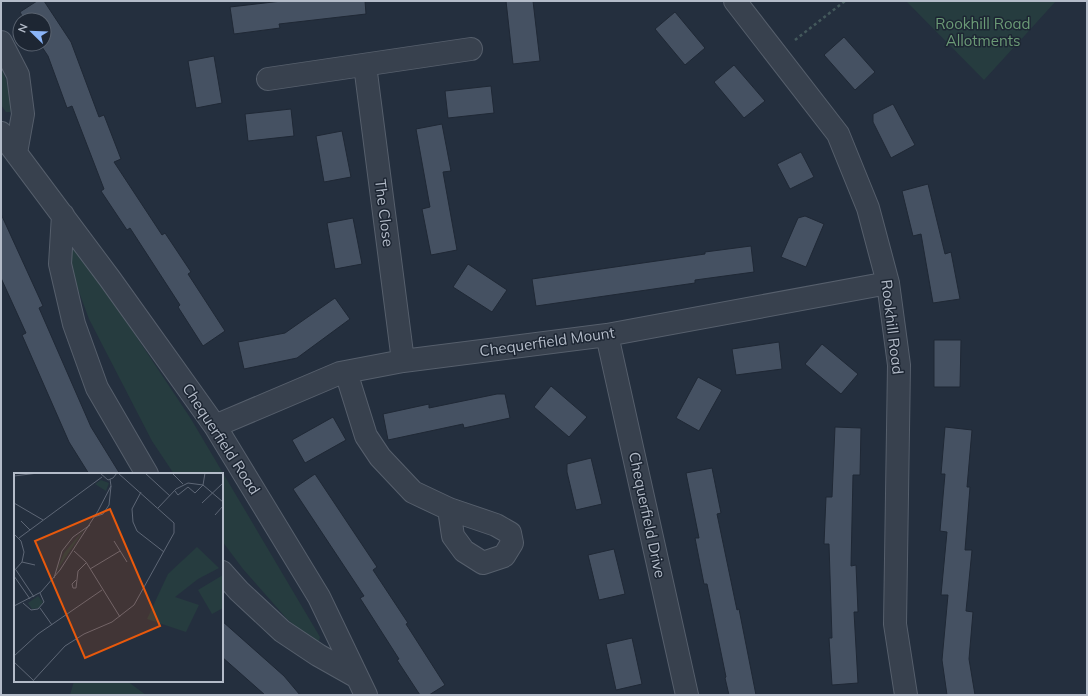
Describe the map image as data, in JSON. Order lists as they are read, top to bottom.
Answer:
{
  "streets": {
    "street": [
      "The Close",
      "Rookhill Road",
      "Chequerfield Mount",
      "Chequerfield Road",
      "Chequerfield Drive"
    ]
  },
  "crossings": [
    ["The Close", "Chequerfield Mount"],
    ["Rookhill Road", "Chequerfield Mount"],
    ["Chequerfield Mount", "Chequerfield Road"],
    ["Chequerfield Mount", "Chequerfield Drive"]
  ],
  "parks": ["Rookhill Road Allotments"],
  "north": "top left"
}
